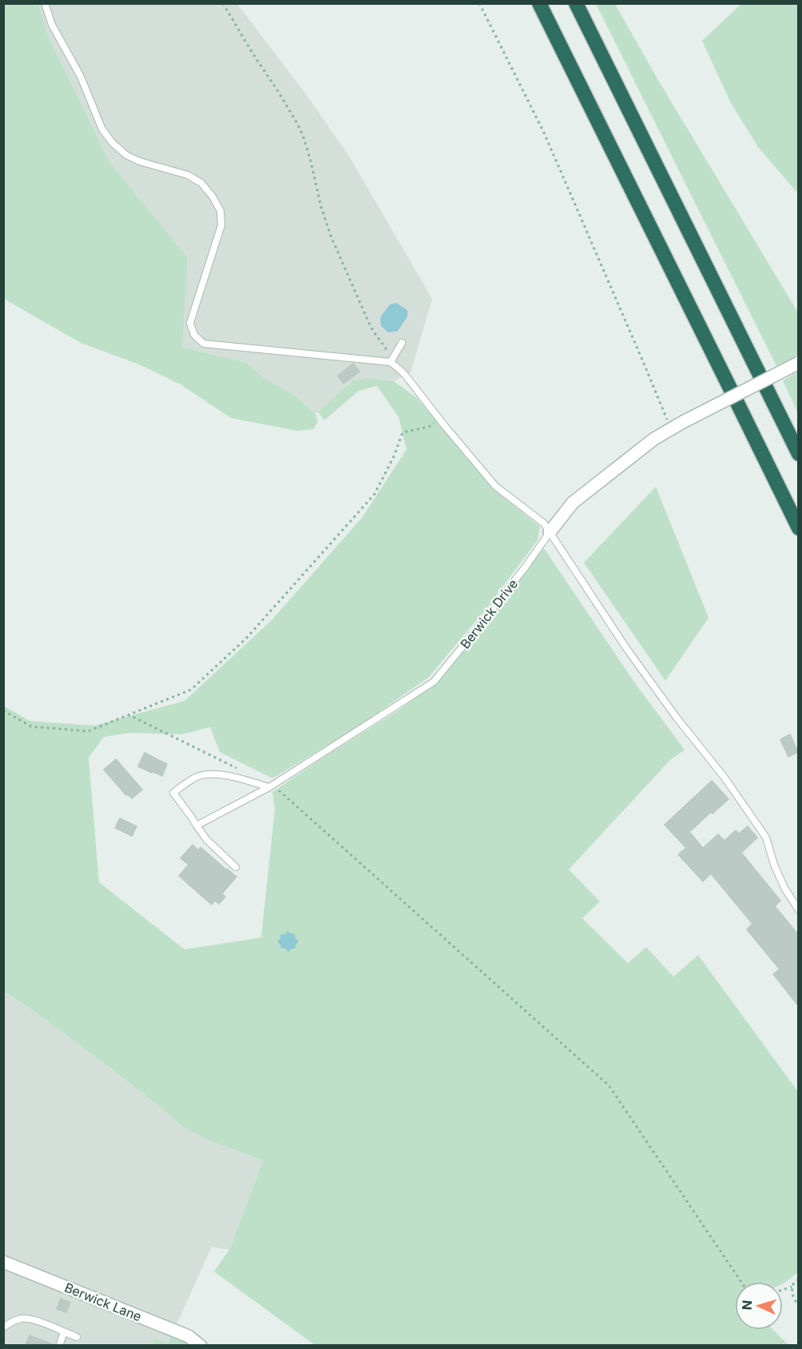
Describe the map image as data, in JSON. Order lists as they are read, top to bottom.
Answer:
{
  "streets": {
    "street": ["Berwick Drive", "Berwick Lane"]
  },
  "north": "left"
}
